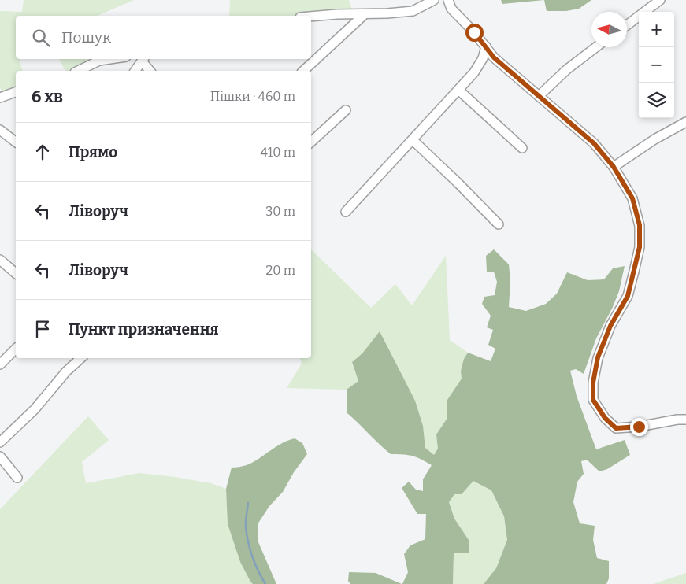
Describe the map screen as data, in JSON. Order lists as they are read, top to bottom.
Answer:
{
  "north": "left",
  "page": {
    "map_buttons": ["+", "−"],
    "search": "Пошук",
    "heading": ["6 хв", "Пішки · 460 m"],
    "list": [
      ["Прямо", "410 m"],
      ["Ліворуч", "30 m"],
      ["Ліворуч", "20 m"],
      "Пункт призначення"
    ]
  }
}
